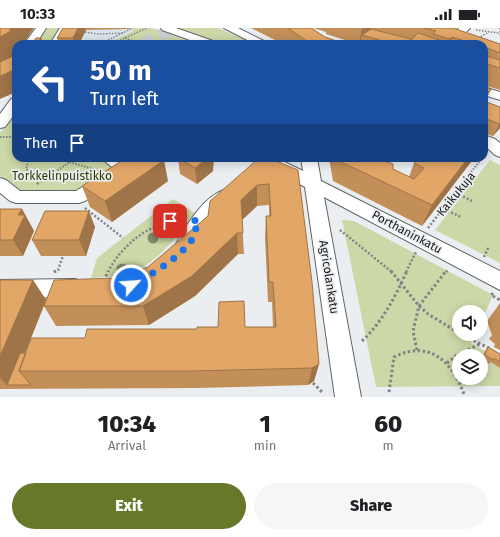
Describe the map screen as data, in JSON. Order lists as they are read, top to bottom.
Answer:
{
  "streets": {
    "street": ["Porthaninkatu", "Agricolankatu"],
    "path": ["Kaikukuja"]
  },
  "crossings": [
    ["Porthaninkatu", "Agricolankatu"]
  ],
  "parks": ["Torkkelinpuistikko"],
  "page": {
    "status": "10:33",
    "turn": ["50 m", "Turn left"],
    "then": "Then",
    "eta": [
      "10:34",
      "Arrival",
      "1",
      "min",
      "60",
      "m"
    ],
    "buttons": ["Exit", "Share"]
  }
}
